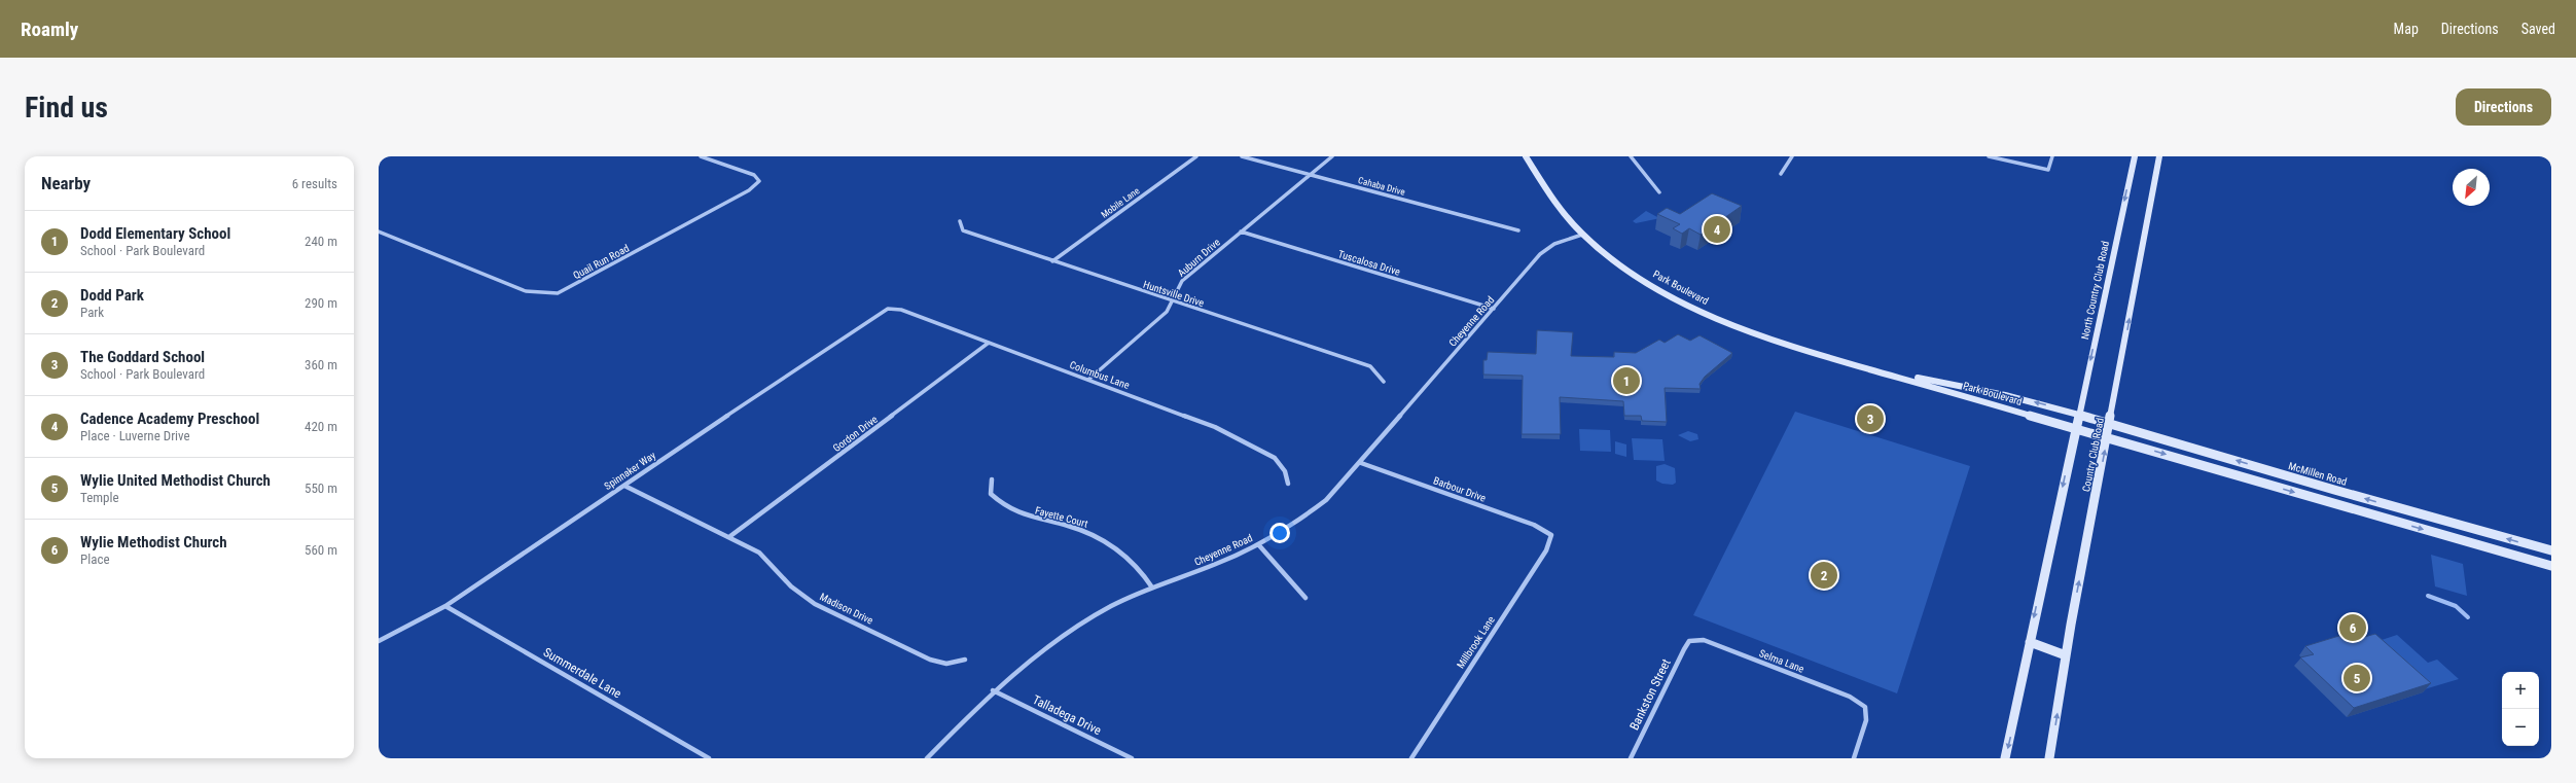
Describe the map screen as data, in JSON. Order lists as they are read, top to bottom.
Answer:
{
  "streets": {
    "main road": [
      "Park Boulevard",
      "North Country Club Road",
      "Country Club Road",
      "McMillen Road"
    ],
    "street": [
      "Cahaba Drive",
      "Mobile Lane",
      "Auburn Drive",
      "Quail Run Road",
      "Tuscalosa Drive",
      "Huntsville Drive",
      "Cheyenne Road",
      "Columbus Lane",
      "Gordon Drive",
      "Spinnaker Way",
      "Barbour Drive",
      "Fayette Court",
      "Madison Drive",
      "Millbrook Lane",
      "Selma Lane",
      "Summerdale Lane",
      "Bankston Street",
      "Talladega Drive"
    ]
  },
  "crossings": [
    ["Cahaba Drive", "Auburn Drive"],
    ["Mobile Lane", "Huntsville Drive"],
    ["Auburn Drive", "Tuscalosa Drive"],
    ["Auburn Drive", "Huntsville Drive"],
    ["Auburn Drive", "Columbus Lane"],
    ["Tuscalosa Drive", "Cheyenne Road"],
    ["Park Boulevard", "North Country Club Road"],
    ["Park Boulevard", "Cheyenne Road"],
    ["Park Boulevard", "Country Club Road"],
    ["Park Boulevard", "McMillen Road"],
    ["North Country Club Road", "Country Club Road"],
    ["North Country Club Road", "McMillen Road"],
    ["Cheyenne Road", "Barbour Drive"],
    ["Cheyenne Road", "Fayette Court"],
    ["Cheyenne Road", "Talladega Drive"],
    ["Columbus Lane", "Gordon Drive"],
    ["Columbus Lane", "Spinnaker Way"],
    ["Gordon Drive", "Madison Drive"],
    ["Country Club Road", "McMillen Road"],
    ["Spinnaker Way", "Madison Drive"],
    ["Spinnaker Way", "Summerdale Lane"],
    ["Barbour Drive", "Millbrook Lane"],
    ["Selma Lane", "Bankston Street"]
  ],
  "one_way": ["North Country Club Road"],
  "north": "bottom left",
  "page": {
    "header": "Roamly",
    "nav": ["Map", "Directions", "Saved"],
    "buttons": "Directions",
    "title": "Find us",
    "heading": ["Nearby", "6 results"],
    "list": [
      {
        "mark": "1",
        "name": "Dodd Elementary School",
        "note": "School · Park Boulevard",
        "value": "240 m"
      },
      {
        "mark": "2",
        "name": "Dodd Park",
        "note": "Park",
        "value": "290 m"
      },
      {
        "mark": "3",
        "name": "The Goddard School",
        "note": "School · Park Boulevard",
        "value": "360 m"
      },
      {
        "mark": "4",
        "name": "Cadence Academy Preschool",
        "note": "Place · Luverne Drive",
        "value": "420 m"
      },
      {
        "mark": "5",
        "name": "Wylie United Methodist Church",
        "note": "Temple",
        "value": "550 m"
      },
      {
        "mark": "6",
        "name": "Wylie Methodist Church",
        "note": "Place",
        "value": "560 m"
      }
    ],
    "pins": [
      "4",
      "1",
      "3",
      "2",
      "6",
      "5"
    ],
    "map_buttons": ["+", "−"]
  }
}
